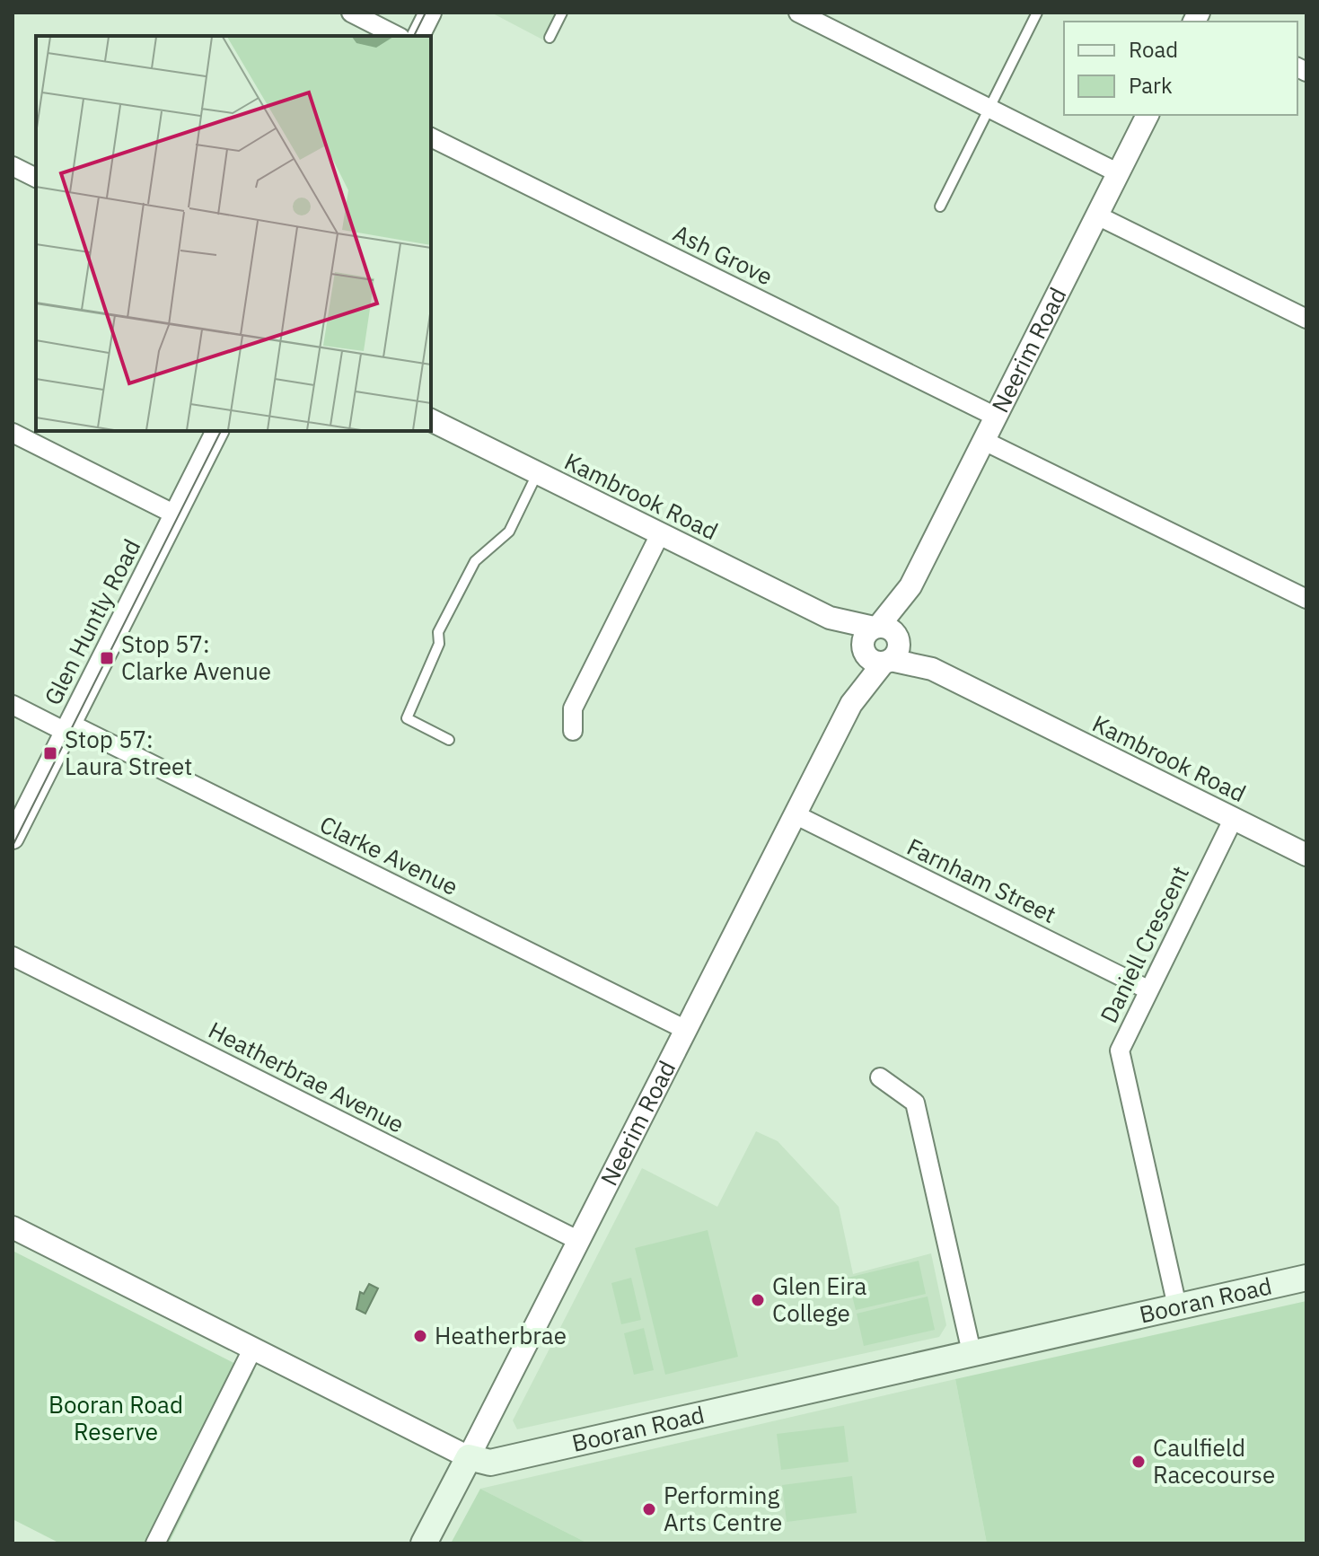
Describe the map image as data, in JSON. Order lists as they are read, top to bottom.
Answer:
{
  "streets": {
    "main road": ["Neerim Road", "Booran Road"],
    "street": [
      "Ash Grove",
      "Kambrook Road",
      "Glen Huntly Road",
      "Clarke Avenue",
      "Farnham Street",
      "Daniell Crescent",
      "Heatherbrae Avenue"
    ]
  },
  "crossings": [
    ["Ash Grove", "Neerim Road"],
    ["Neerim Road", "Kambrook Road"],
    ["Neerim Road", "Clarke Avenue"],
    ["Neerim Road", "Farnham Street"],
    ["Neerim Road", "Heatherbrae Avenue"],
    ["Neerim Road", "Booran Road"],
    ["Kambrook Road", "Daniell Crescent"],
    ["Glen Huntly Road", "Clarke Avenue"],
    ["Farnham Street", "Daniell Crescent"],
    ["Daniell Crescent", "Booran Road"]
  ],
  "parks": ["Booran Road Reserve"],
  "places": {
    "transit": ["Stop 57: Clarke Avenue", "Stop 57: Laura Street"],
    "other": [
      "Glen Eira College",
      "Heatherbrae",
      "Caulfield Racecourse",
      "Performing Arts Centre"
    ]
  },
  "legend": ["Road", "Park"]
}
